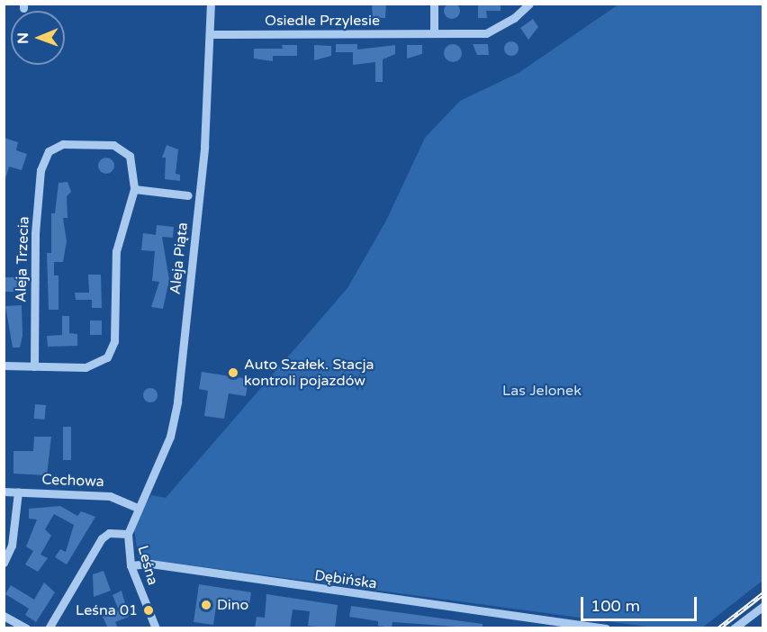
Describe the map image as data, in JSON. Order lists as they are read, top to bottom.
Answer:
{
  "streets": {
    "street": [
      "Osiedle Przylesie",
      "Aleja Piąta",
      "Aleja Trzecia",
      "Cechowa",
      "Leśna",
      "Dębińska"
    ]
  },
  "crossings": [
    ["Osiedle Przylesie", "Aleja Piąta"],
    ["Aleja Piąta", "Cechowa"],
    ["Aleja Piąta", "Leśna"],
    ["Cechowa", "Leśna"],
    ["Leśna", "Dębińska"]
  ],
  "parks": ["Las Jelonek"],
  "places": ["Auto Szałek. Stacja kontroli pojazdów", "Dino", "Leśna 01"],
  "scale_bar": "100 m",
  "north": "left"
}
